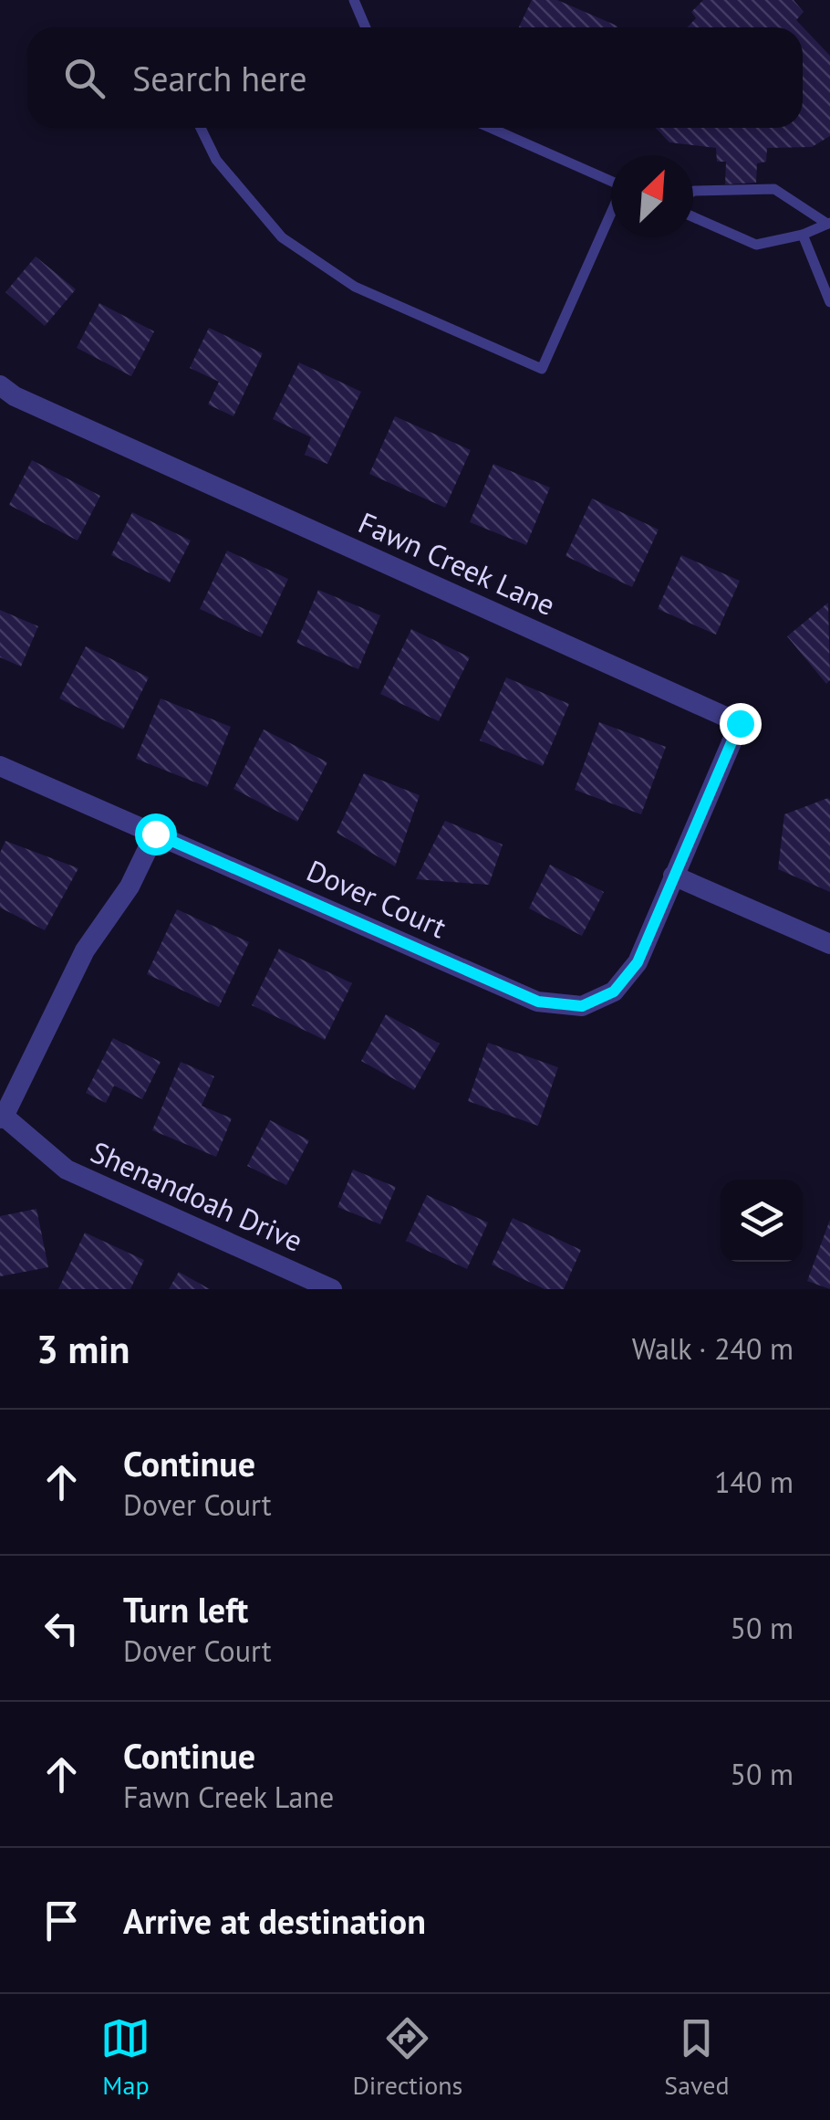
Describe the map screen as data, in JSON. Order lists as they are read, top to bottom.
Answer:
{
  "streets": {
    "street": ["Fawn Creek Lane", "Dover Court", "Shenandoah Drive"]
  },
  "crossings": [
    ["Fawn Creek Lane", "Dover Court"]
  ],
  "north": "top right",
  "page": {
    "search": "Search here",
    "heading": ["3 min", "Walk · 240 m"],
    "list": [
      ["Continue", "Dover Court", "140 m"],
      ["Turn left", "Dover Court", "50 m"],
      ["Continue", "Fawn Creek Lane", "50 m"],
      "Arrive at destination"
    ],
    "nav": ["Map", "Directions", "Saved"]
  }
}
